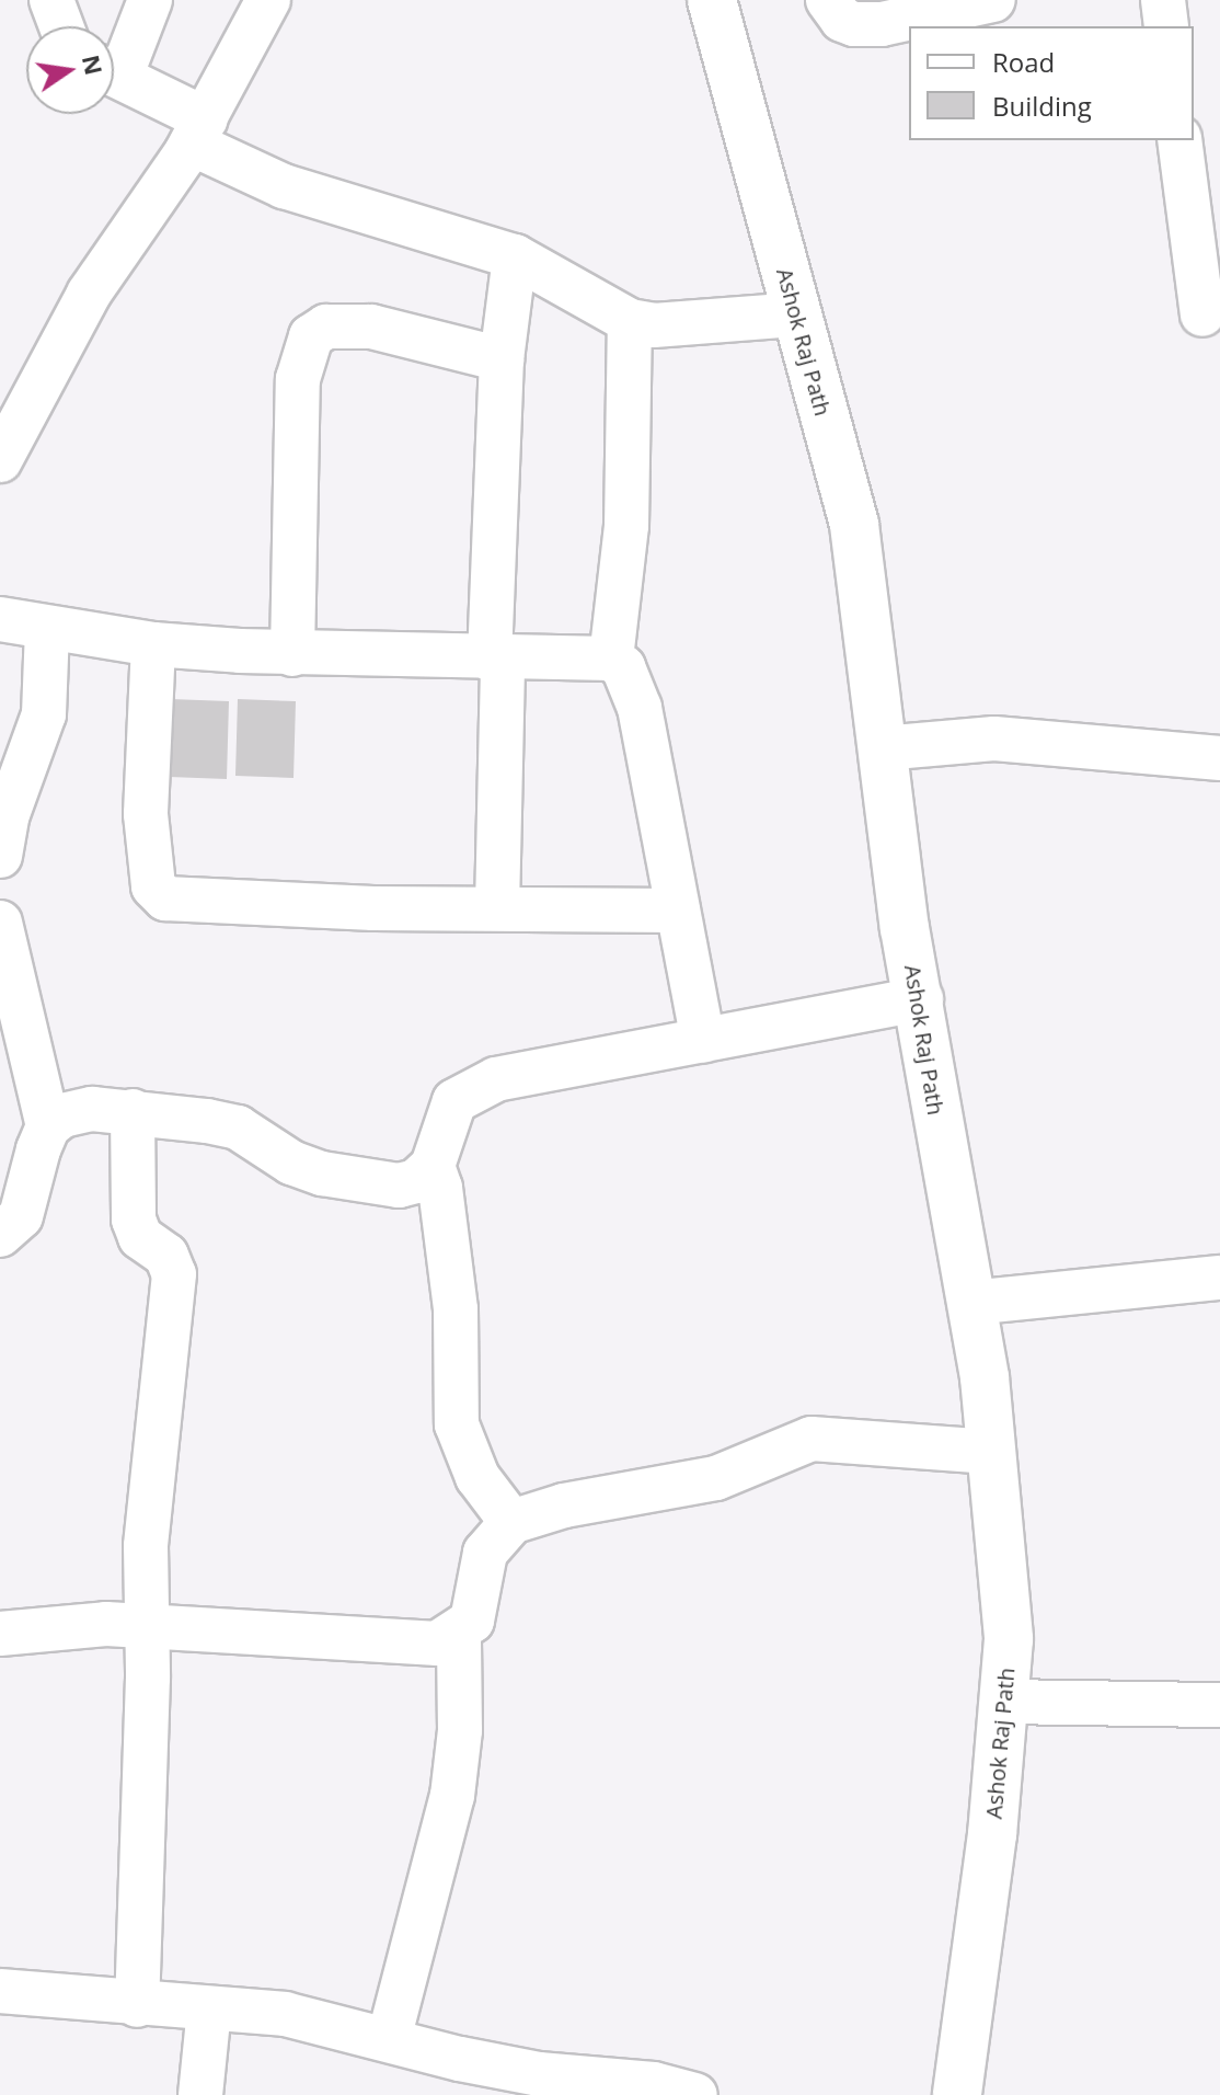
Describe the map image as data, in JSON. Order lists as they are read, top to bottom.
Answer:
{
  "streets": {
    "main road": ["Ashok Raj Path"]
  },
  "legend": ["Road", "Building"],
  "north": "right"
}
